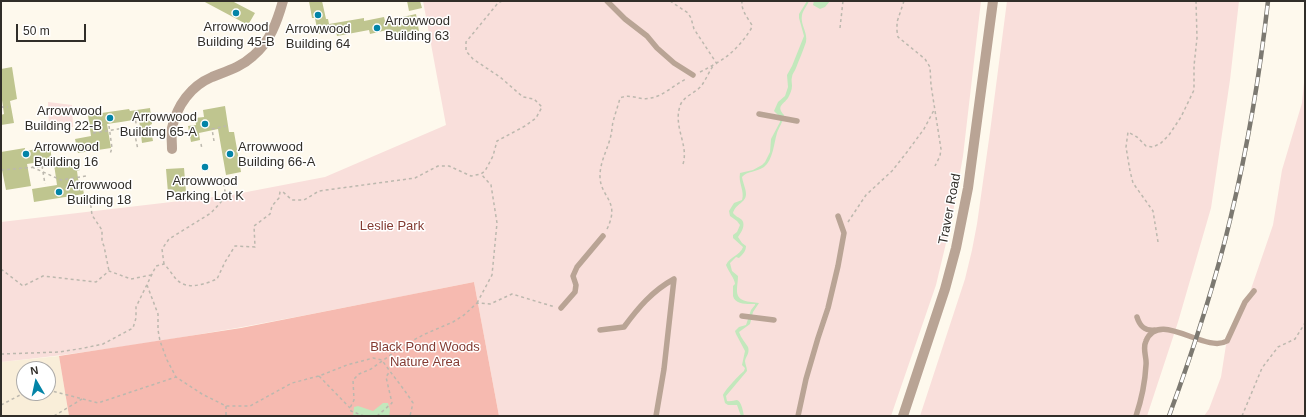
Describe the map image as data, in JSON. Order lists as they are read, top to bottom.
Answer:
{
  "streets": {
    "street": ["Traver Road"]
  },
  "parks": ["Leslie Park", "Black Pond Woods Nature Area"],
  "places": [
    "Arrowwood Building 45-B",
    "Arrowwood Building 64",
    "Arrowwood Building 63",
    "Arrowwood Building 22-B",
    "Arrowwood Building 65-A",
    "Arrowwood Building 16",
    "Arrowwood Building 66-A",
    "Arrowwood Parking Lot K",
    "Arrowwood Building 18"
  ],
  "scale_bar": "50 m",
  "north": "top"
}
